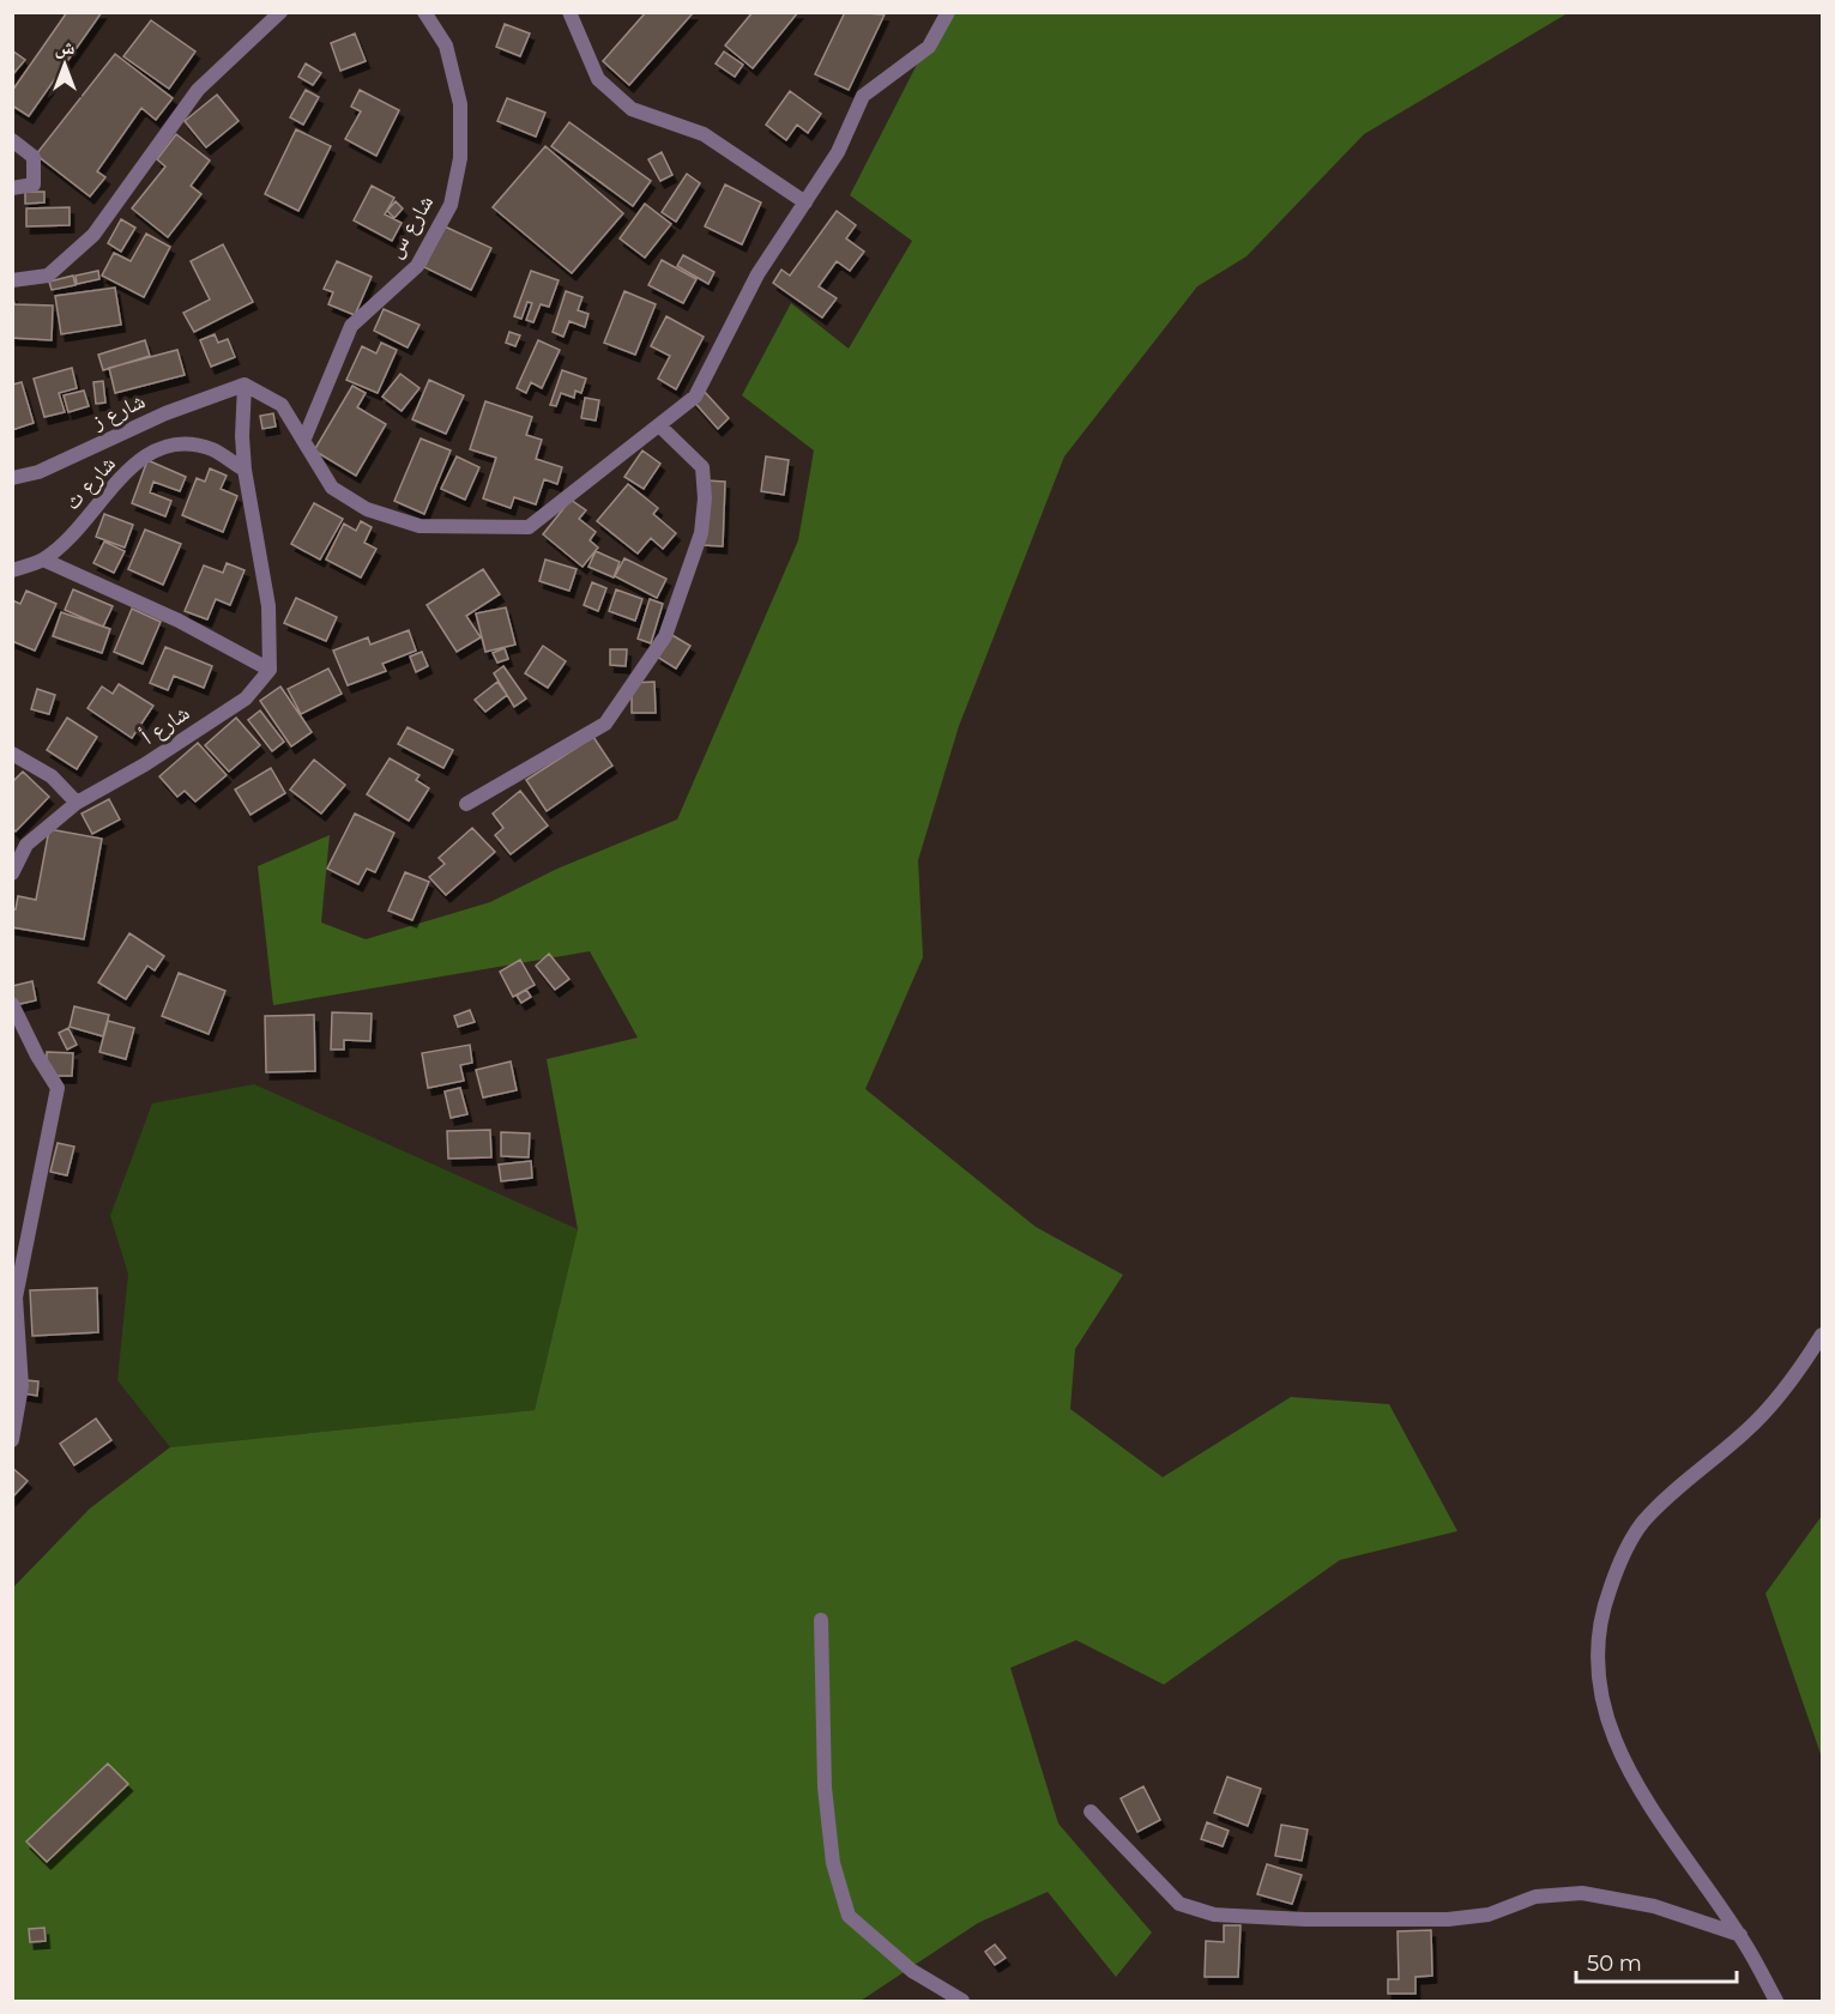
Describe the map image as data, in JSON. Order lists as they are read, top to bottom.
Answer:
{
  "streets": {
    "street": [
      "شارع ﺱ",
      "شارع ﺯ",
      "شارع ث",
      "شارع أ"
    ]
  },
  "scale_bar": "50 m",
  "north": "top"
}
